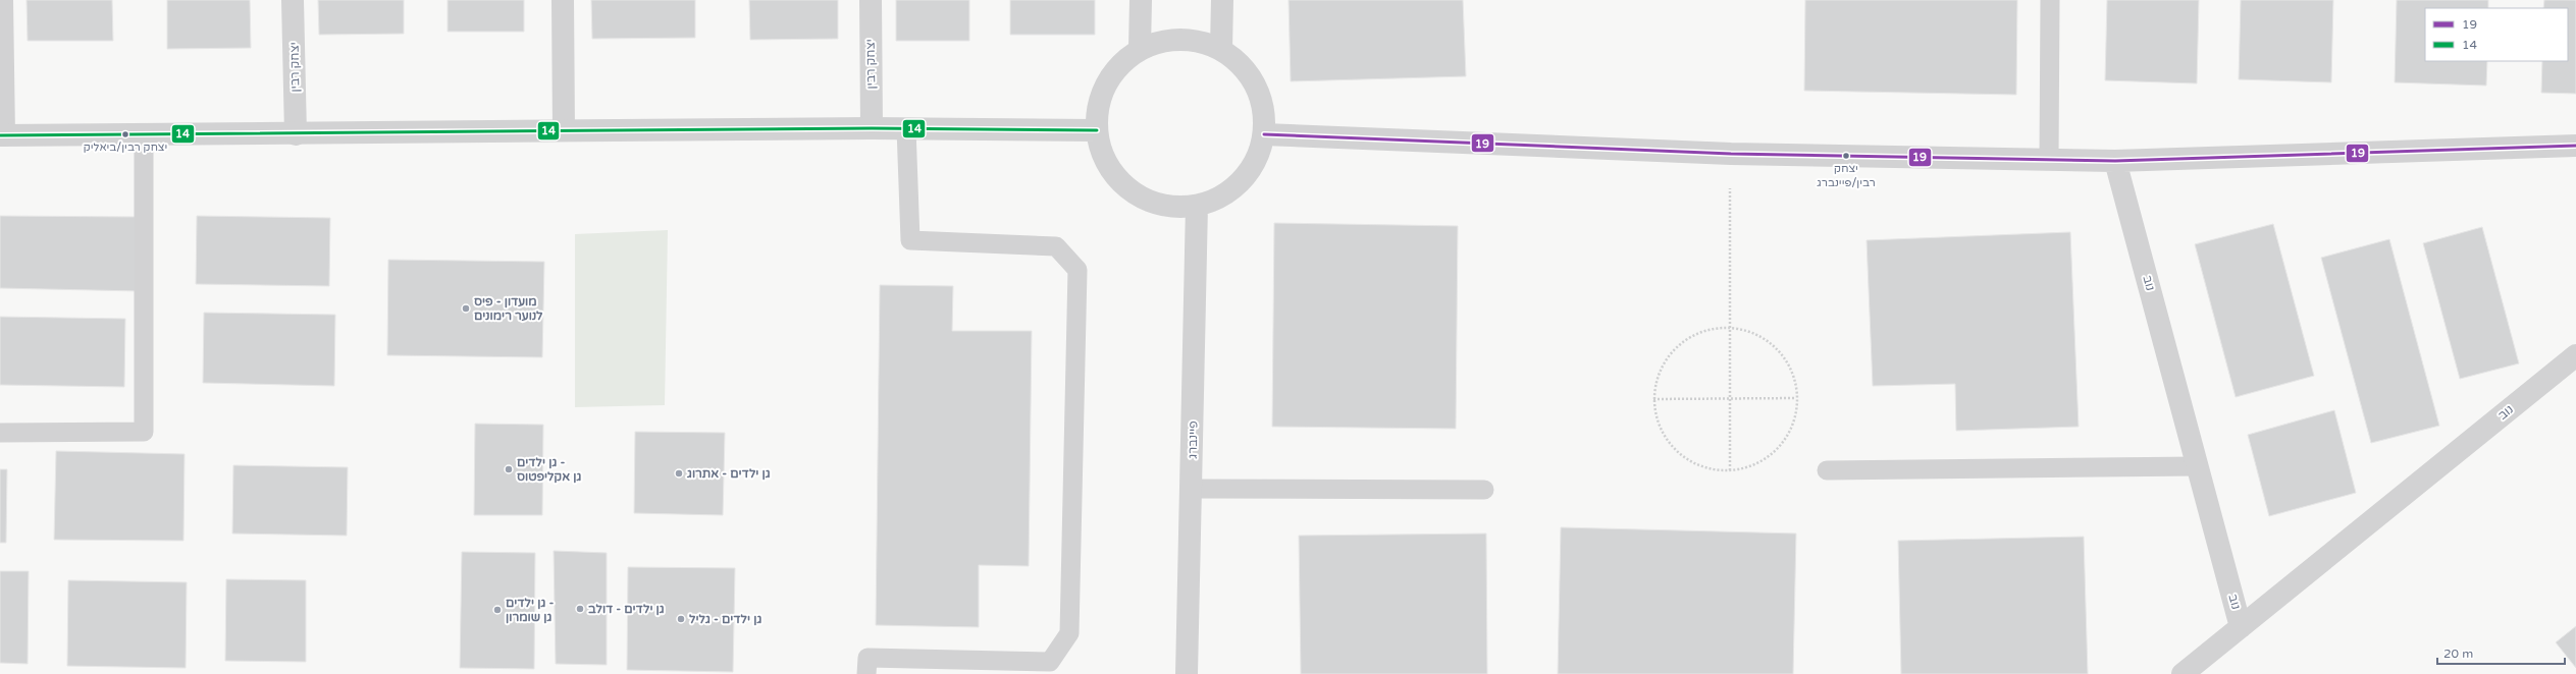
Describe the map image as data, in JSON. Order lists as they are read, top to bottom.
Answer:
{
  "streets": {
    "street": ["יצחק רבין", "נוב", "פיינברג"]
  },
  "places": [
    "יצחק רבין/ביאליק",
    "יצחק רבין/פיינברג",
    "מועדון - פיס לנוער רימונים",
    "גן ילדים - גן אקליפטוס",
    "גן ילדים - אתרוג",
    "גן ילדים - דולב",
    "גן ילדים - גן שומרון",
    "גן ילדים - גליל"
  ],
  "lines": ["transit line 14", "transit line 19"],
  "legend": ["19", "14"],
  "scale_bar": "20 m"
}
